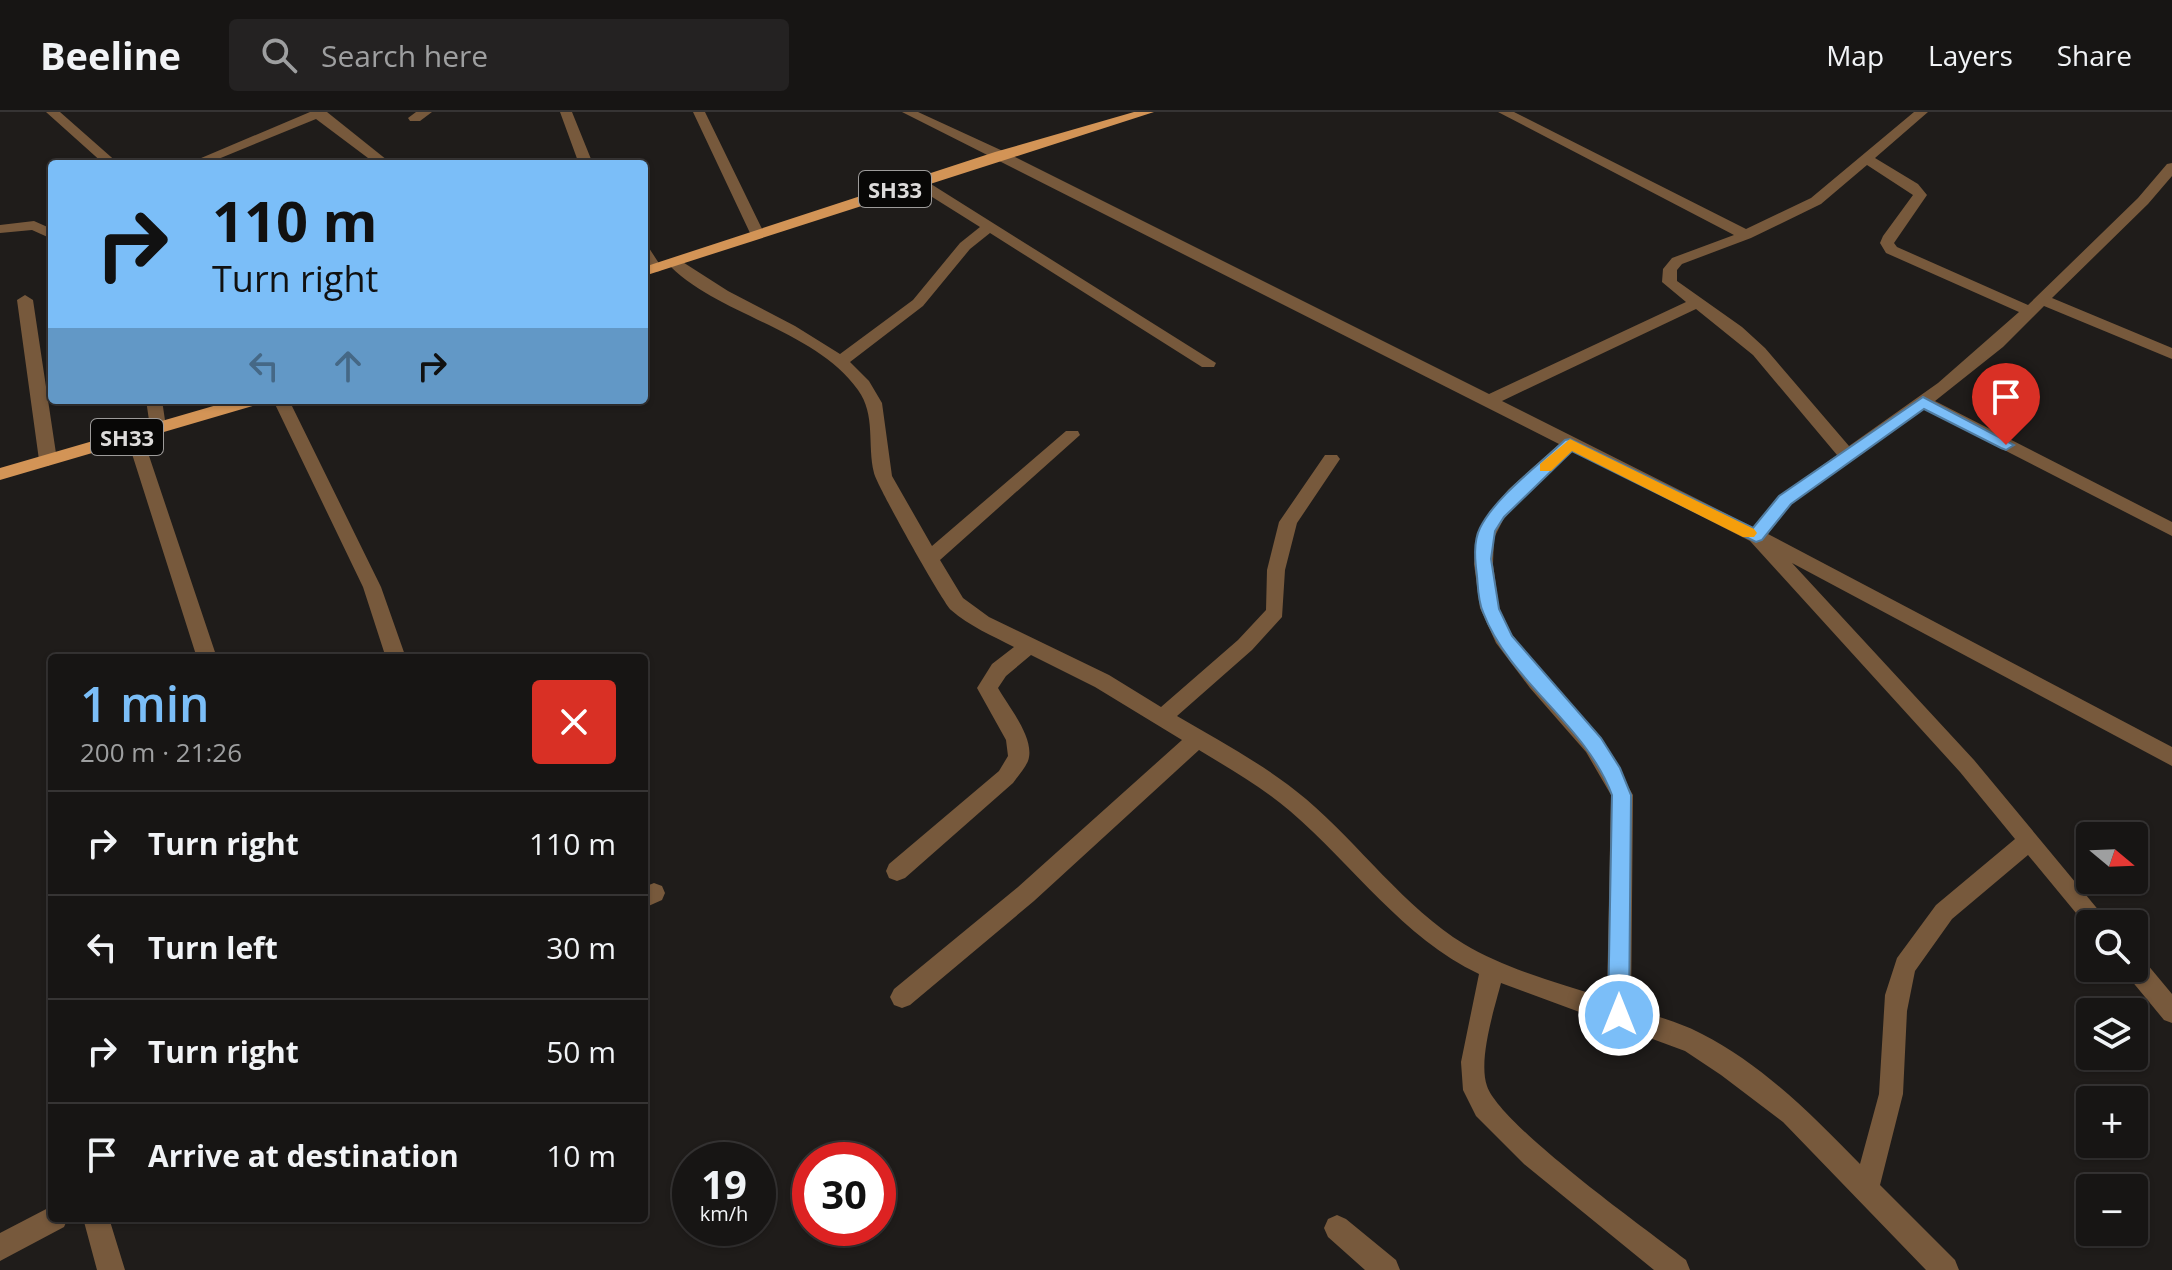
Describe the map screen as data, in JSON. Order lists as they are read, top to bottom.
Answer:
{
  "streets": {
    "main road": ["SH33"]
  },
  "north": "right",
  "page": {
    "header": "Beeline",
    "search": "Search here",
    "nav": ["Map", "Layers", "Share"],
    "turn": ["110 m", "Turn right"],
    "heading": ["1 min", "200 m · 21:26"],
    "list": [
      {
        "name": "Turn right",
        "value": "110 m"
      },
      {
        "name": "Turn left",
        "value": "30 m"
      },
      {
        "name": "Turn right",
        "value": "50 m"
      },
      {
        "name": "Arrive at destination",
        "value": "10 m"
      }
    ],
    "map_buttons": ["+", "−"],
    "speed": "19 km/h",
    "limit": "30"
  }
}
